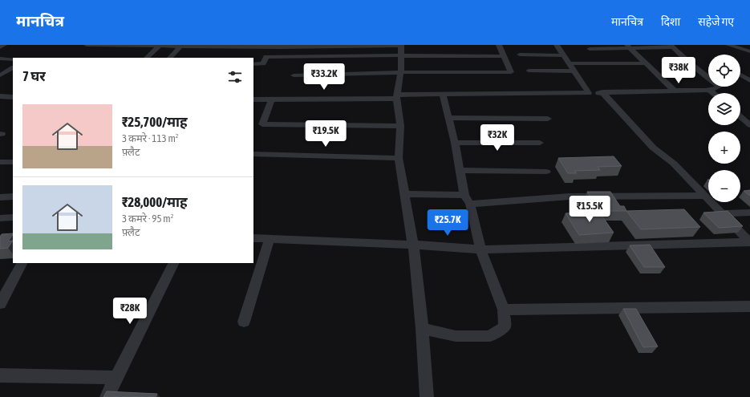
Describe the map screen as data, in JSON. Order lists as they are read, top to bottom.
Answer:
{
  "page": {
    "header": "मानचित्र",
    "nav": ["मानचित्र", "दिशा", "सहेजे गए"],
    "map_buttons": ["+", "−"],
    "price": [
      "₹38K",
      "₹33.2K",
      "₹19.5K",
      "₹32K",
      "₹15.5K",
      "₹25.7K",
      "₹28K"
    ],
    "heading": "7 घर",
    "list": [
      {
        "name": "₹25,700/माह",
        "note": "3 कमरे · 113 m² · फ़्लैट"
      },
      {
        "name": "₹28,000/माह",
        "note": "3 कमरे · 95 m² · फ़्लैट"
      }
    ]
  }
}
